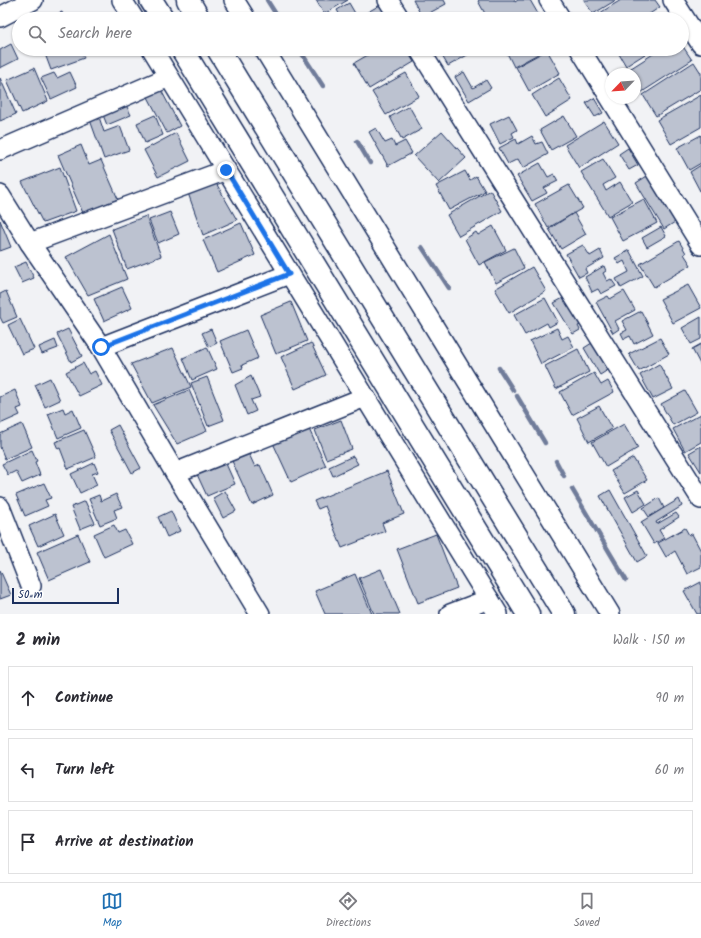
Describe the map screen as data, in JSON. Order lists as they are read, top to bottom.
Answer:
{
  "scale_bar": "50 m",
  "north": "bottom left",
  "page": {
    "search": "Search here",
    "scale": "50 m",
    "heading": ["2 min", "Walk · 150 m"],
    "list": [
      ["Continue", "90 m"],
      ["Turn left", "60 m"],
      "Arrive at destination"
    ],
    "nav": ["Map", "Directions", "Saved"]
  }
}
